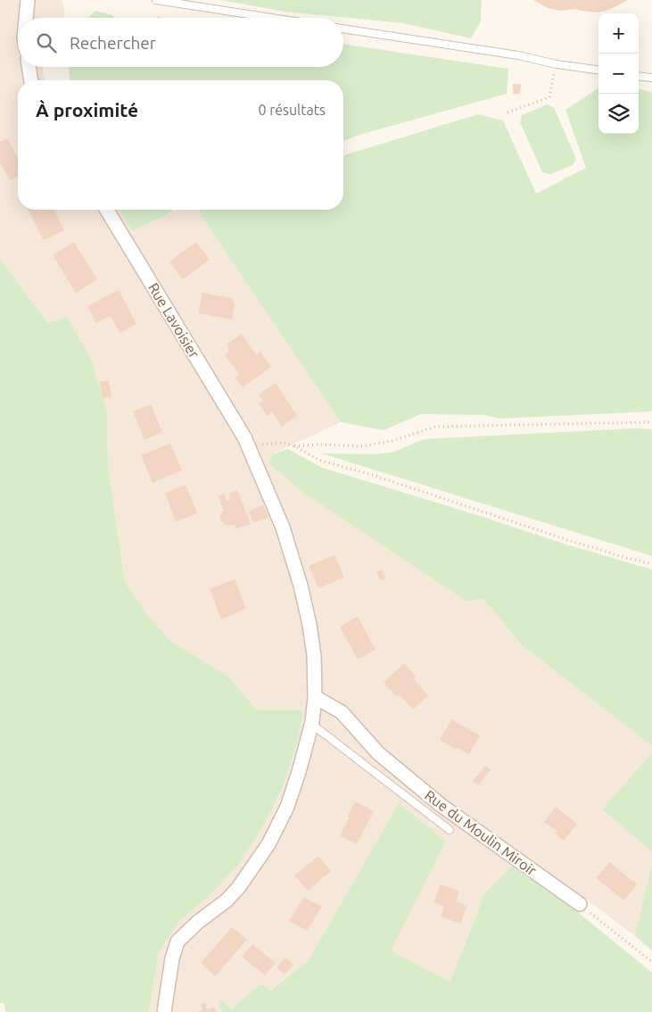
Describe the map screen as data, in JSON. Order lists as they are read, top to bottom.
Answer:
{
  "streets": {
    "street": ["Rue Lavoisier", "Rue du Moulin Miroir"]
  },
  "page": {
    "map_buttons": ["+", "−"],
    "search": "Rechercher",
    "heading": ["À proximité", "0 résultats"]
  }
}
